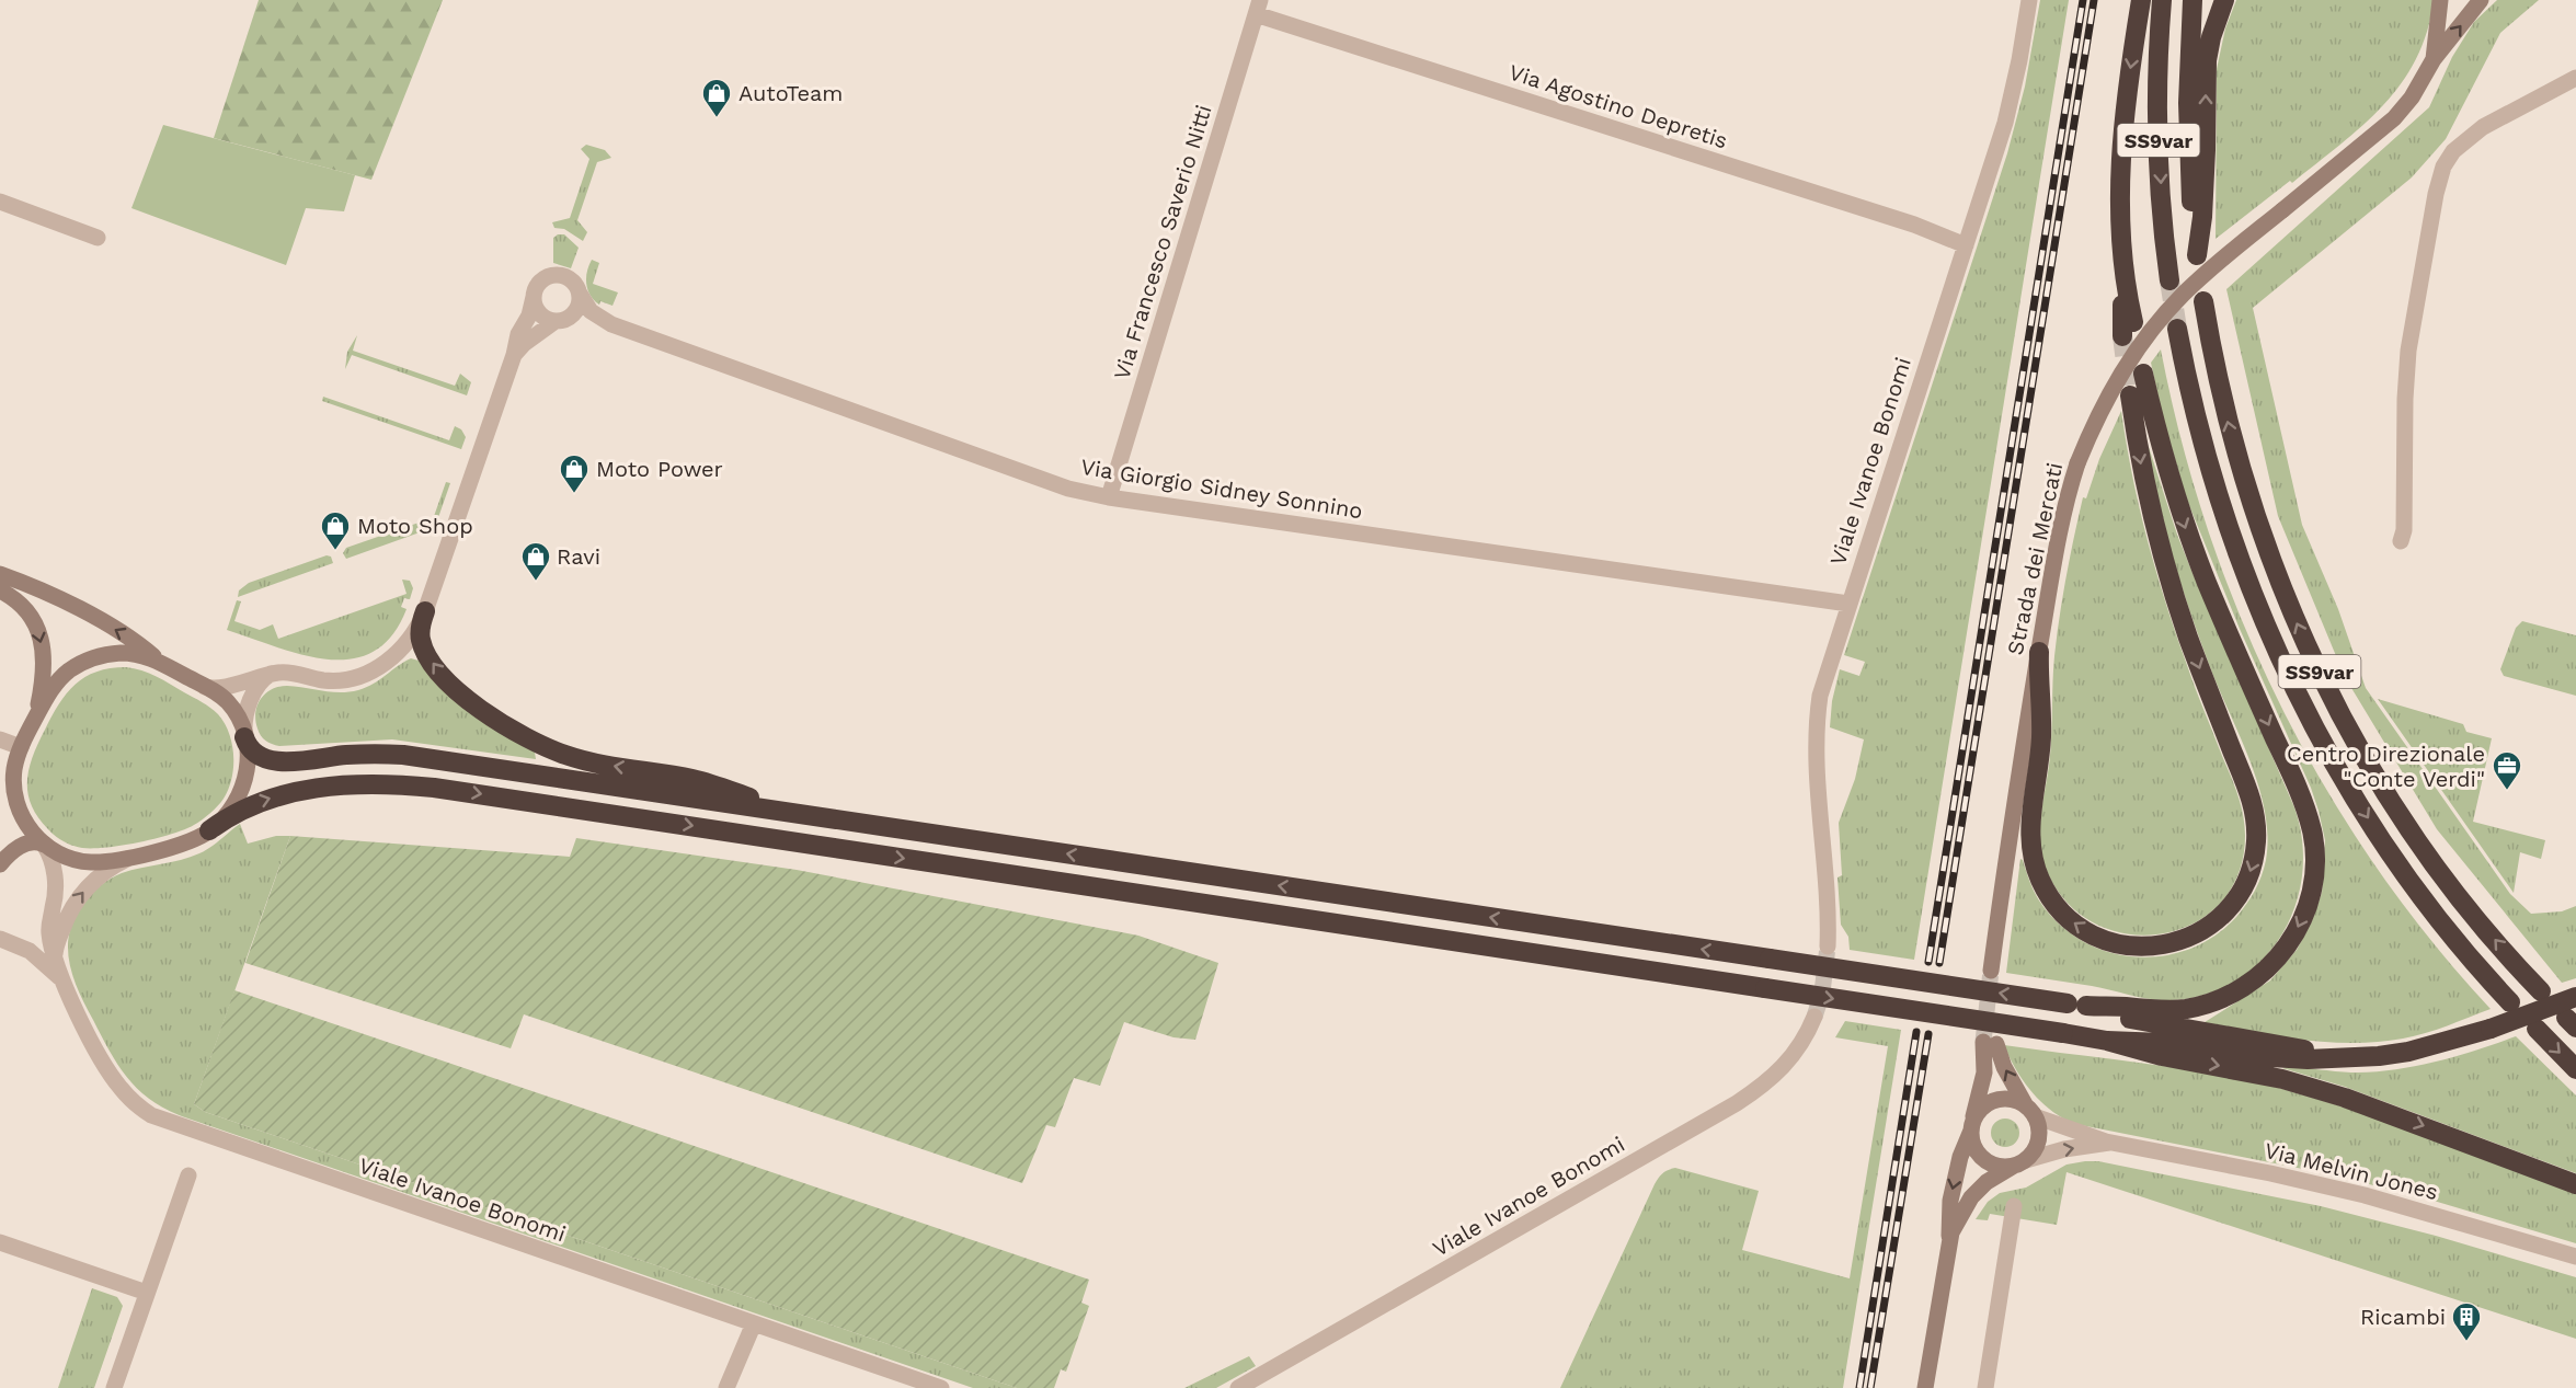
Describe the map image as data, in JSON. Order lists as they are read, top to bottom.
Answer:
{
  "streets": {
    "highway": ["SS9var"],
    "street": [
      "Via Agostino Depretis",
      "Via Francesco Saverio Nitti",
      "Viale Ivanoe Bonomi",
      "Via Giorgio Sidney Sonnino",
      "Strada dei Mercati",
      "Via Melvin Jones"
    ]
  },
  "crossings": [
    ["Via Agostino Depretis", "Via Francesco Saverio Nitti"],
    ["Via Agostino Depretis", "Viale Ivanoe Bonomi"],
    ["Via Francesco Saverio Nitti", "Via Giorgio Sidney Sonnino"],
    ["Viale Ivanoe Bonomi", "Via Giorgio Sidney Sonnino"]
  ],
  "places": {
    "shop": [
      "AutoTeam",
      "Moto Power",
      "Moto Shop",
      "Ravi"
    ],
    "office": ["Centro Direzionale \"Conte Verdi\""],
    "building": ["Ricambi"]
  }
}
